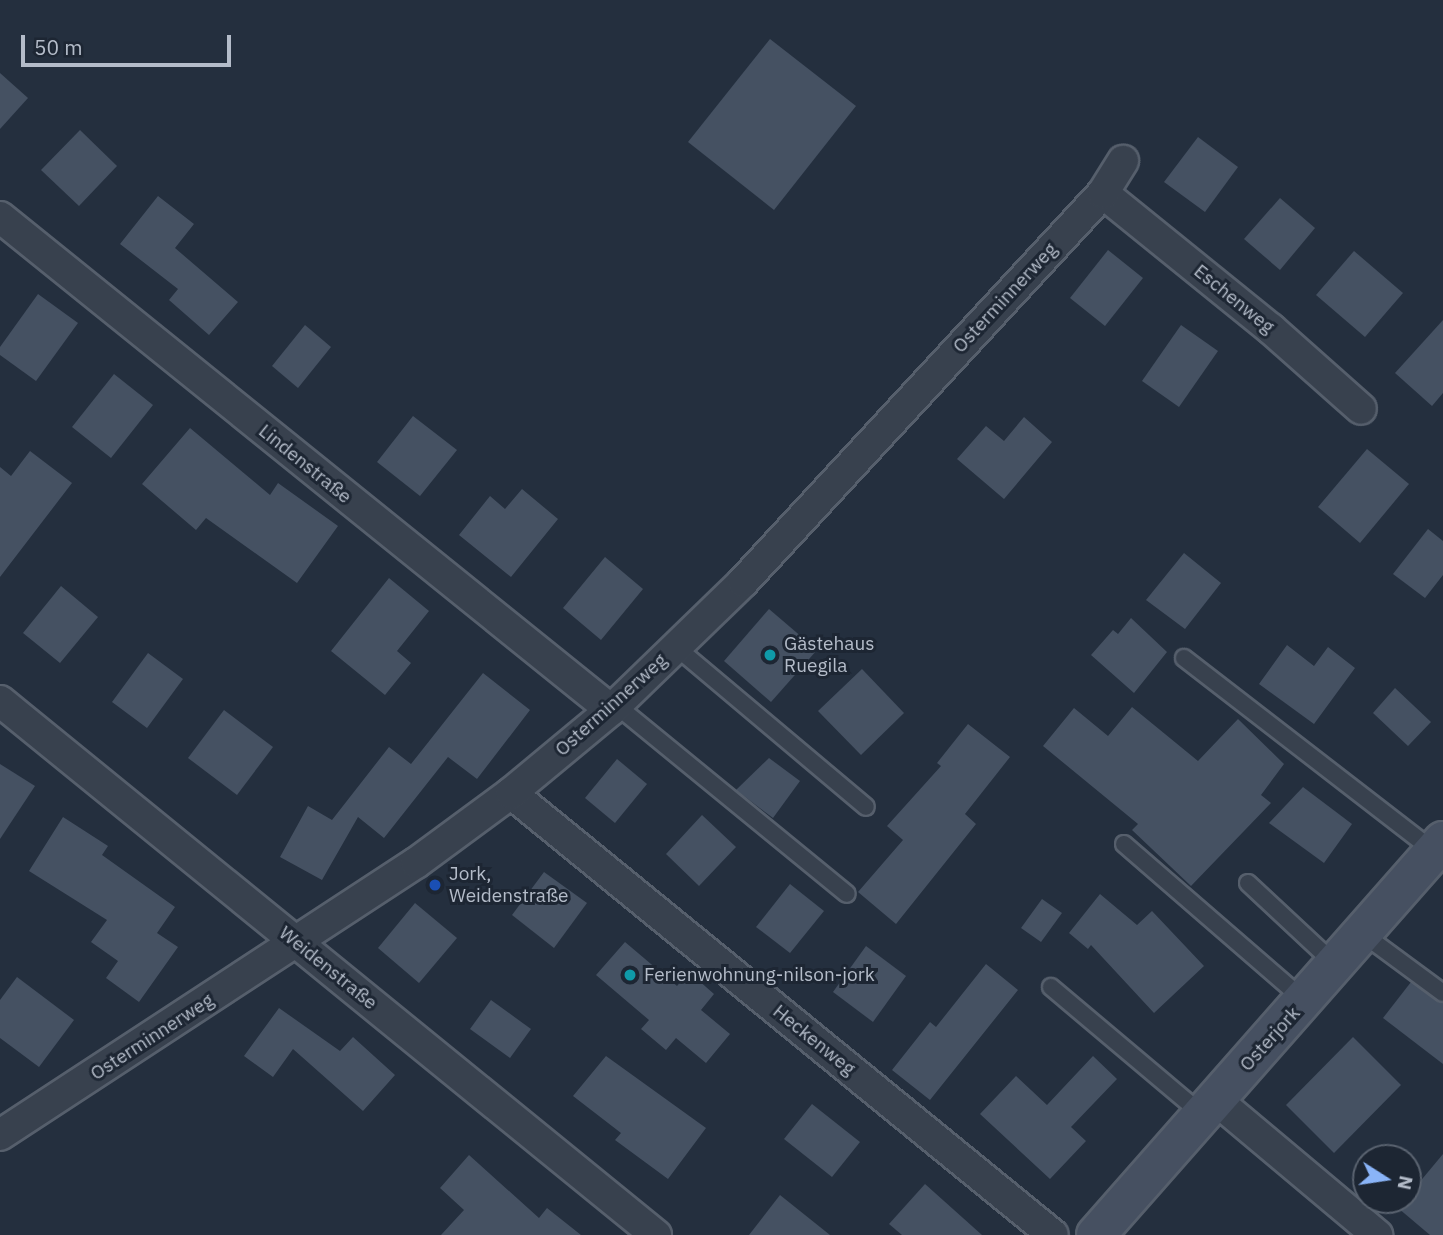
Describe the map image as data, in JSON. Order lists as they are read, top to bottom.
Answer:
{
  "streets": {
    "main road": ["Osterjork"],
    "street": [
      "Osterminnerweg",
      "Eschenweg",
      "Lindenstraße",
      "Weidenstraße",
      "Heckenweg"
    ]
  },
  "crossings": [
    ["Osterminnerweg", "Eschenweg"],
    ["Osterminnerweg", "Lindenstraße"],
    ["Osterminnerweg", "Weidenstraße"],
    ["Osterminnerweg", "Heckenweg"]
  ],
  "places": ["Gästehaus Ruegila", "Jork, Weidenstraße", "Ferienwohnung-nilson-jork"],
  "scale_bar": "50 m",
  "north": "right"
}
